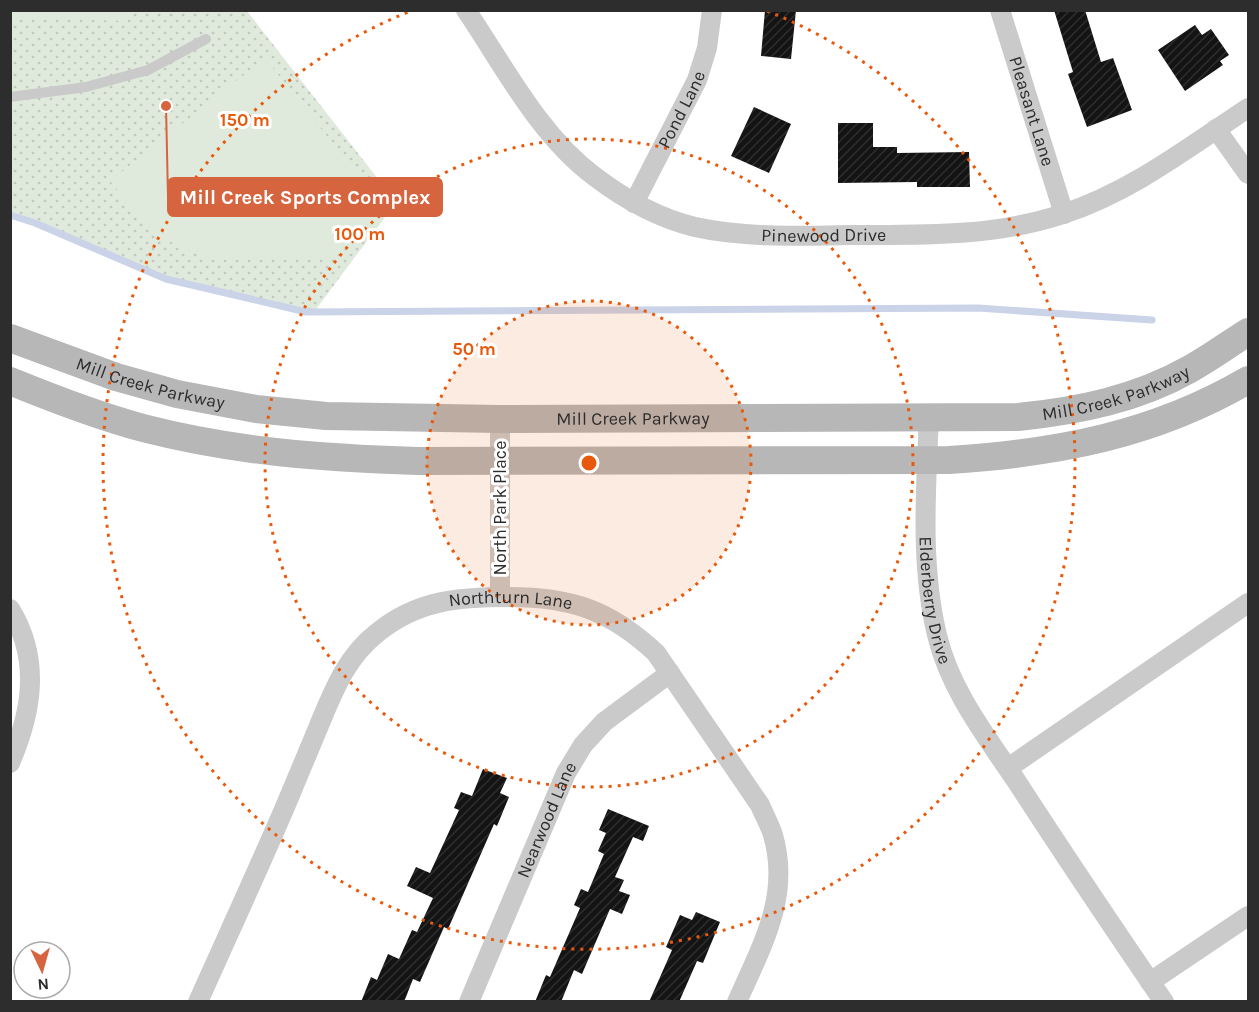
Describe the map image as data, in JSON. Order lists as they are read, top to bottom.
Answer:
{
  "streets": {
    "main road": ["Mill Creek Parkway"],
    "street": [
      "Pond Lane",
      "Pleasant Lane",
      "Pinewood Drive",
      "North Park Place",
      "Elderberry Drive",
      "Northturn Lane",
      "Nearwood Lane"
    ]
  },
  "crossings": [
    ["Pond Lane", "Pinewood Drive"],
    ["Pleasant Lane", "Pinewood Drive"],
    ["Mill Creek Parkway", "North Park Place"],
    ["Mill Creek Parkway", "Elderberry Drive"],
    ["North Park Place", "Northturn Lane"],
    ["Northturn Lane", "Nearwood Lane"]
  ],
  "places": ["Mill Creek Sports Complex"],
  "north": "bottom",
  "rings": ["150 m", "100 m", "50 m"]
}
